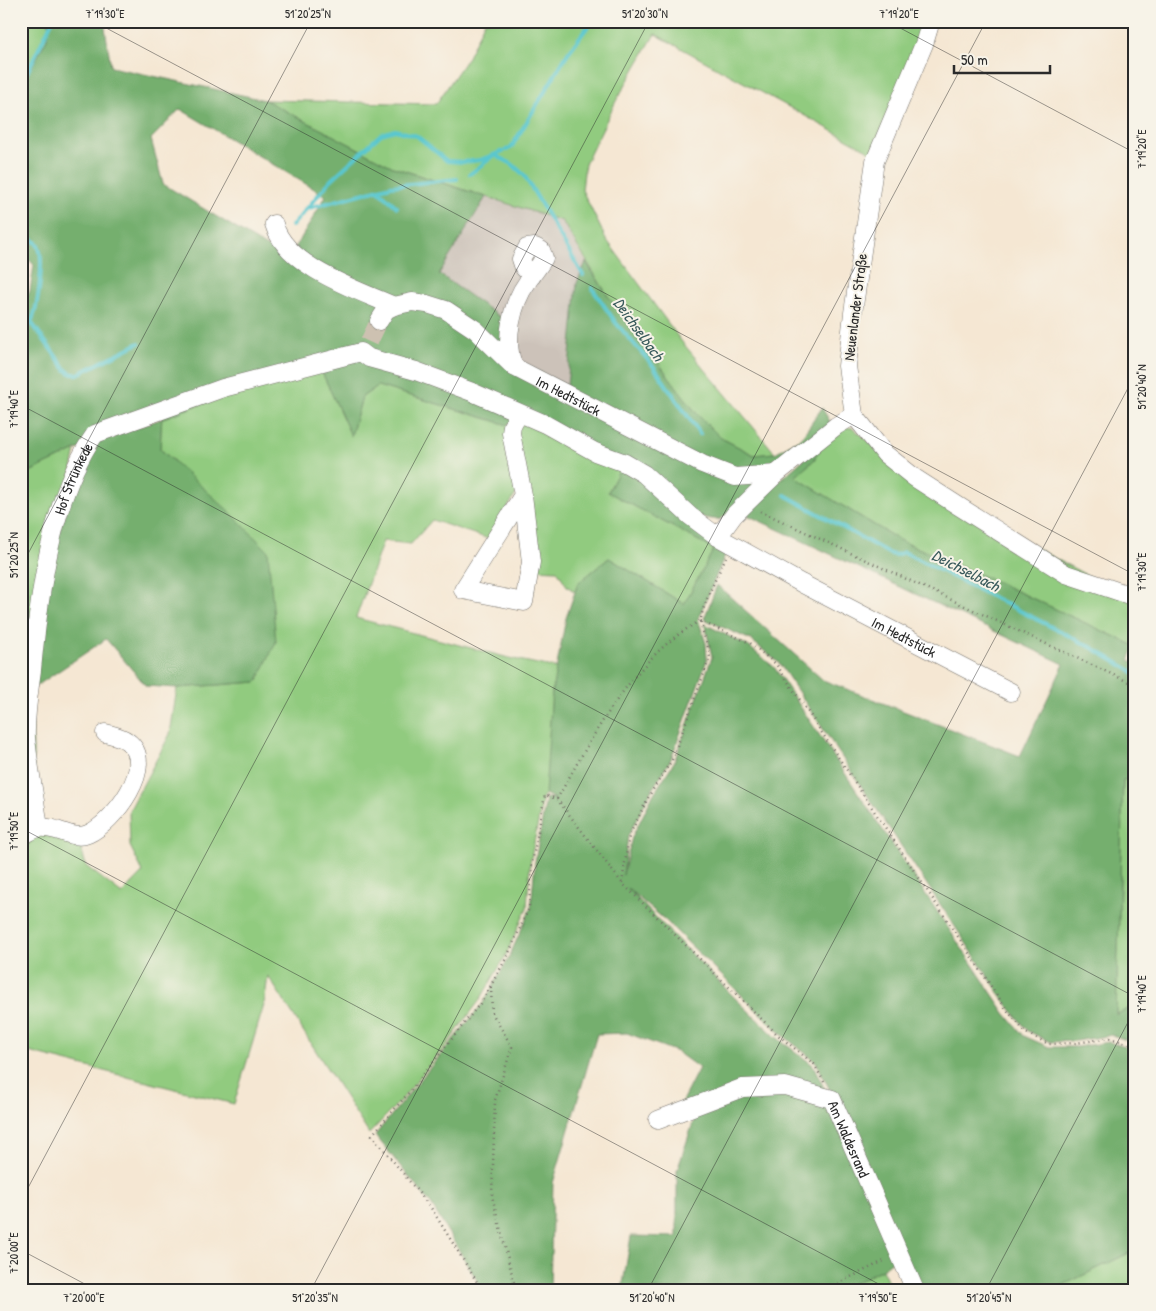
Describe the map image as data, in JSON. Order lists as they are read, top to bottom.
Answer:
{
  "streets": {
    "street": [
      "Neuenlander Straße",
      "Im Hedtstück",
      "Hof Strünkede",
      "Am Waldesrand"
    ]
  },
  "crossings": [
    ["Im Hedtstück", "Hof Strünkede"]
  ],
  "water": ["Deichselbach"],
  "scale_bar": "50 m",
  "coordinates": [
    "7°19'30\"E",
    "51°20'25\"N",
    "51°20'30\"N",
    "7°19'20\"E",
    "51°20'40\"N",
    "7°19'40\"E",
    "7°19'50\"E",
    "7°20'00\"E",
    "51°20'35\"N",
    "51°20'45\"N"
  ]
}
